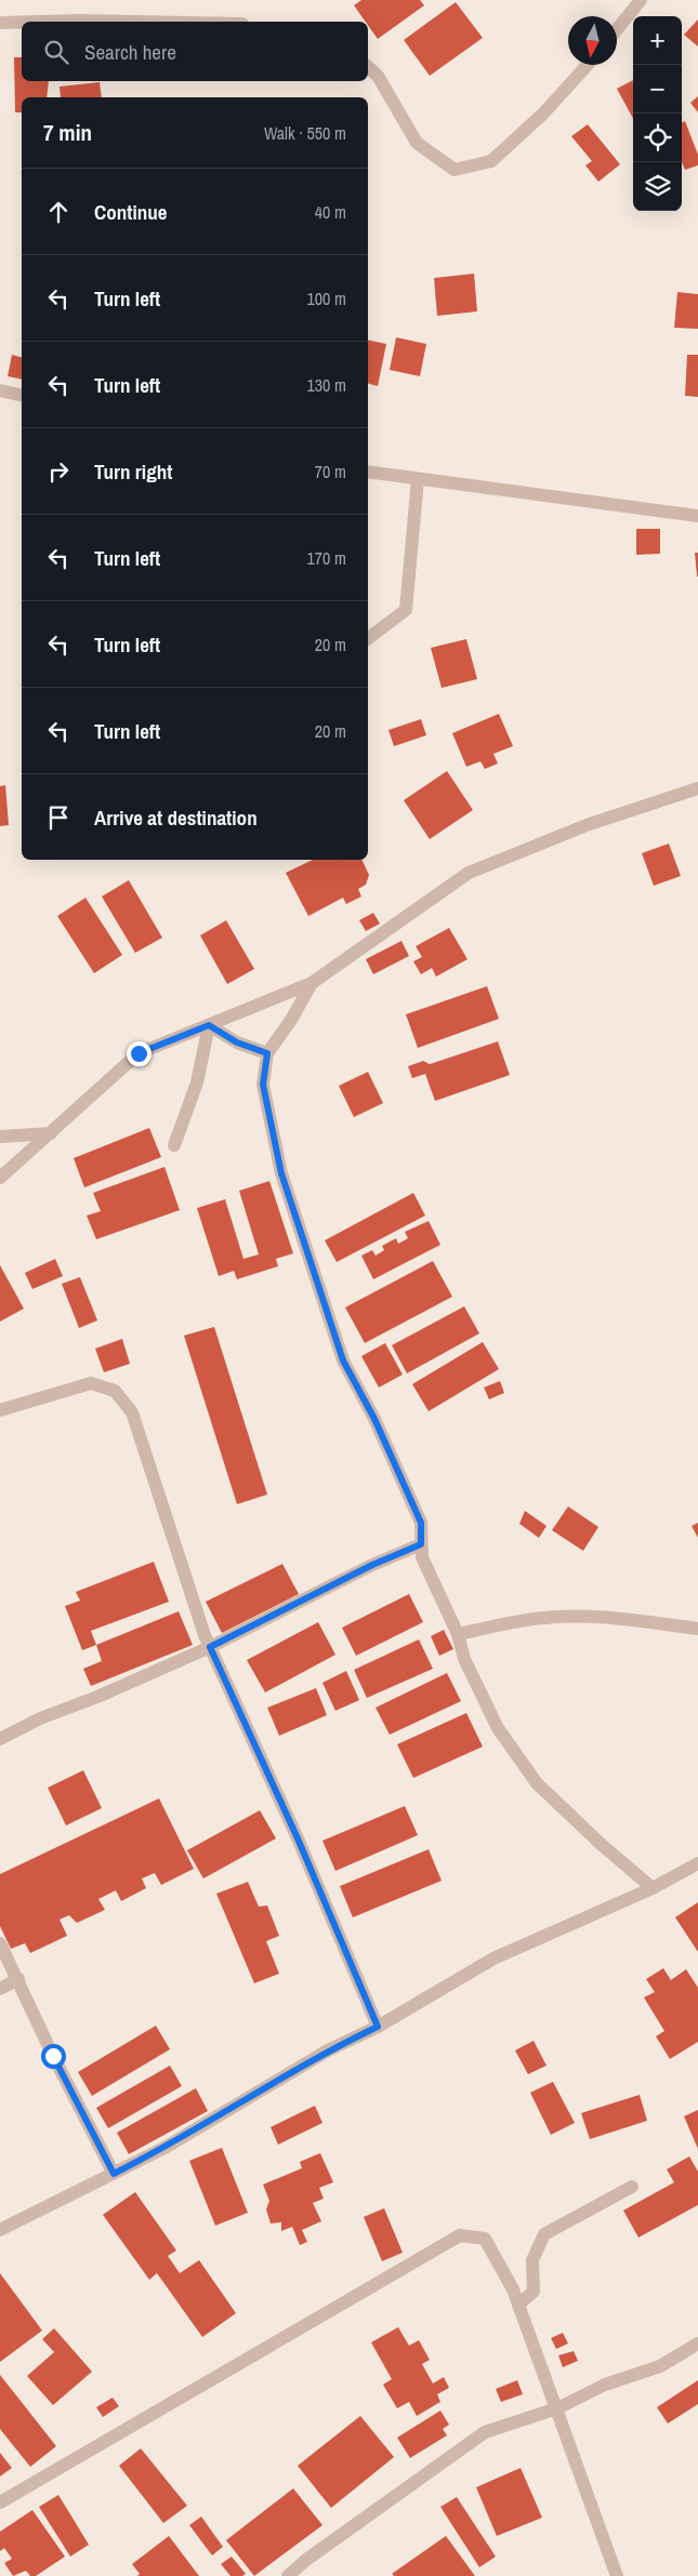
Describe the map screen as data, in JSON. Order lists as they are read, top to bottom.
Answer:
{
  "north": "bottom",
  "page": {
    "map_buttons": ["+", "−"],
    "search": "Search here",
    "heading": ["7 min", "Walk · 550 m"],
    "list": [
      ["Continue", "40 m"],
      ["Turn left", "100 m"],
      ["Turn left", "130 m"],
      ["Turn right", "70 m"],
      ["Turn left", "170 m"],
      ["Turn left", "20 m"],
      ["Turn left", "20 m"],
      "Arrive at destination"
    ]
  }
}
